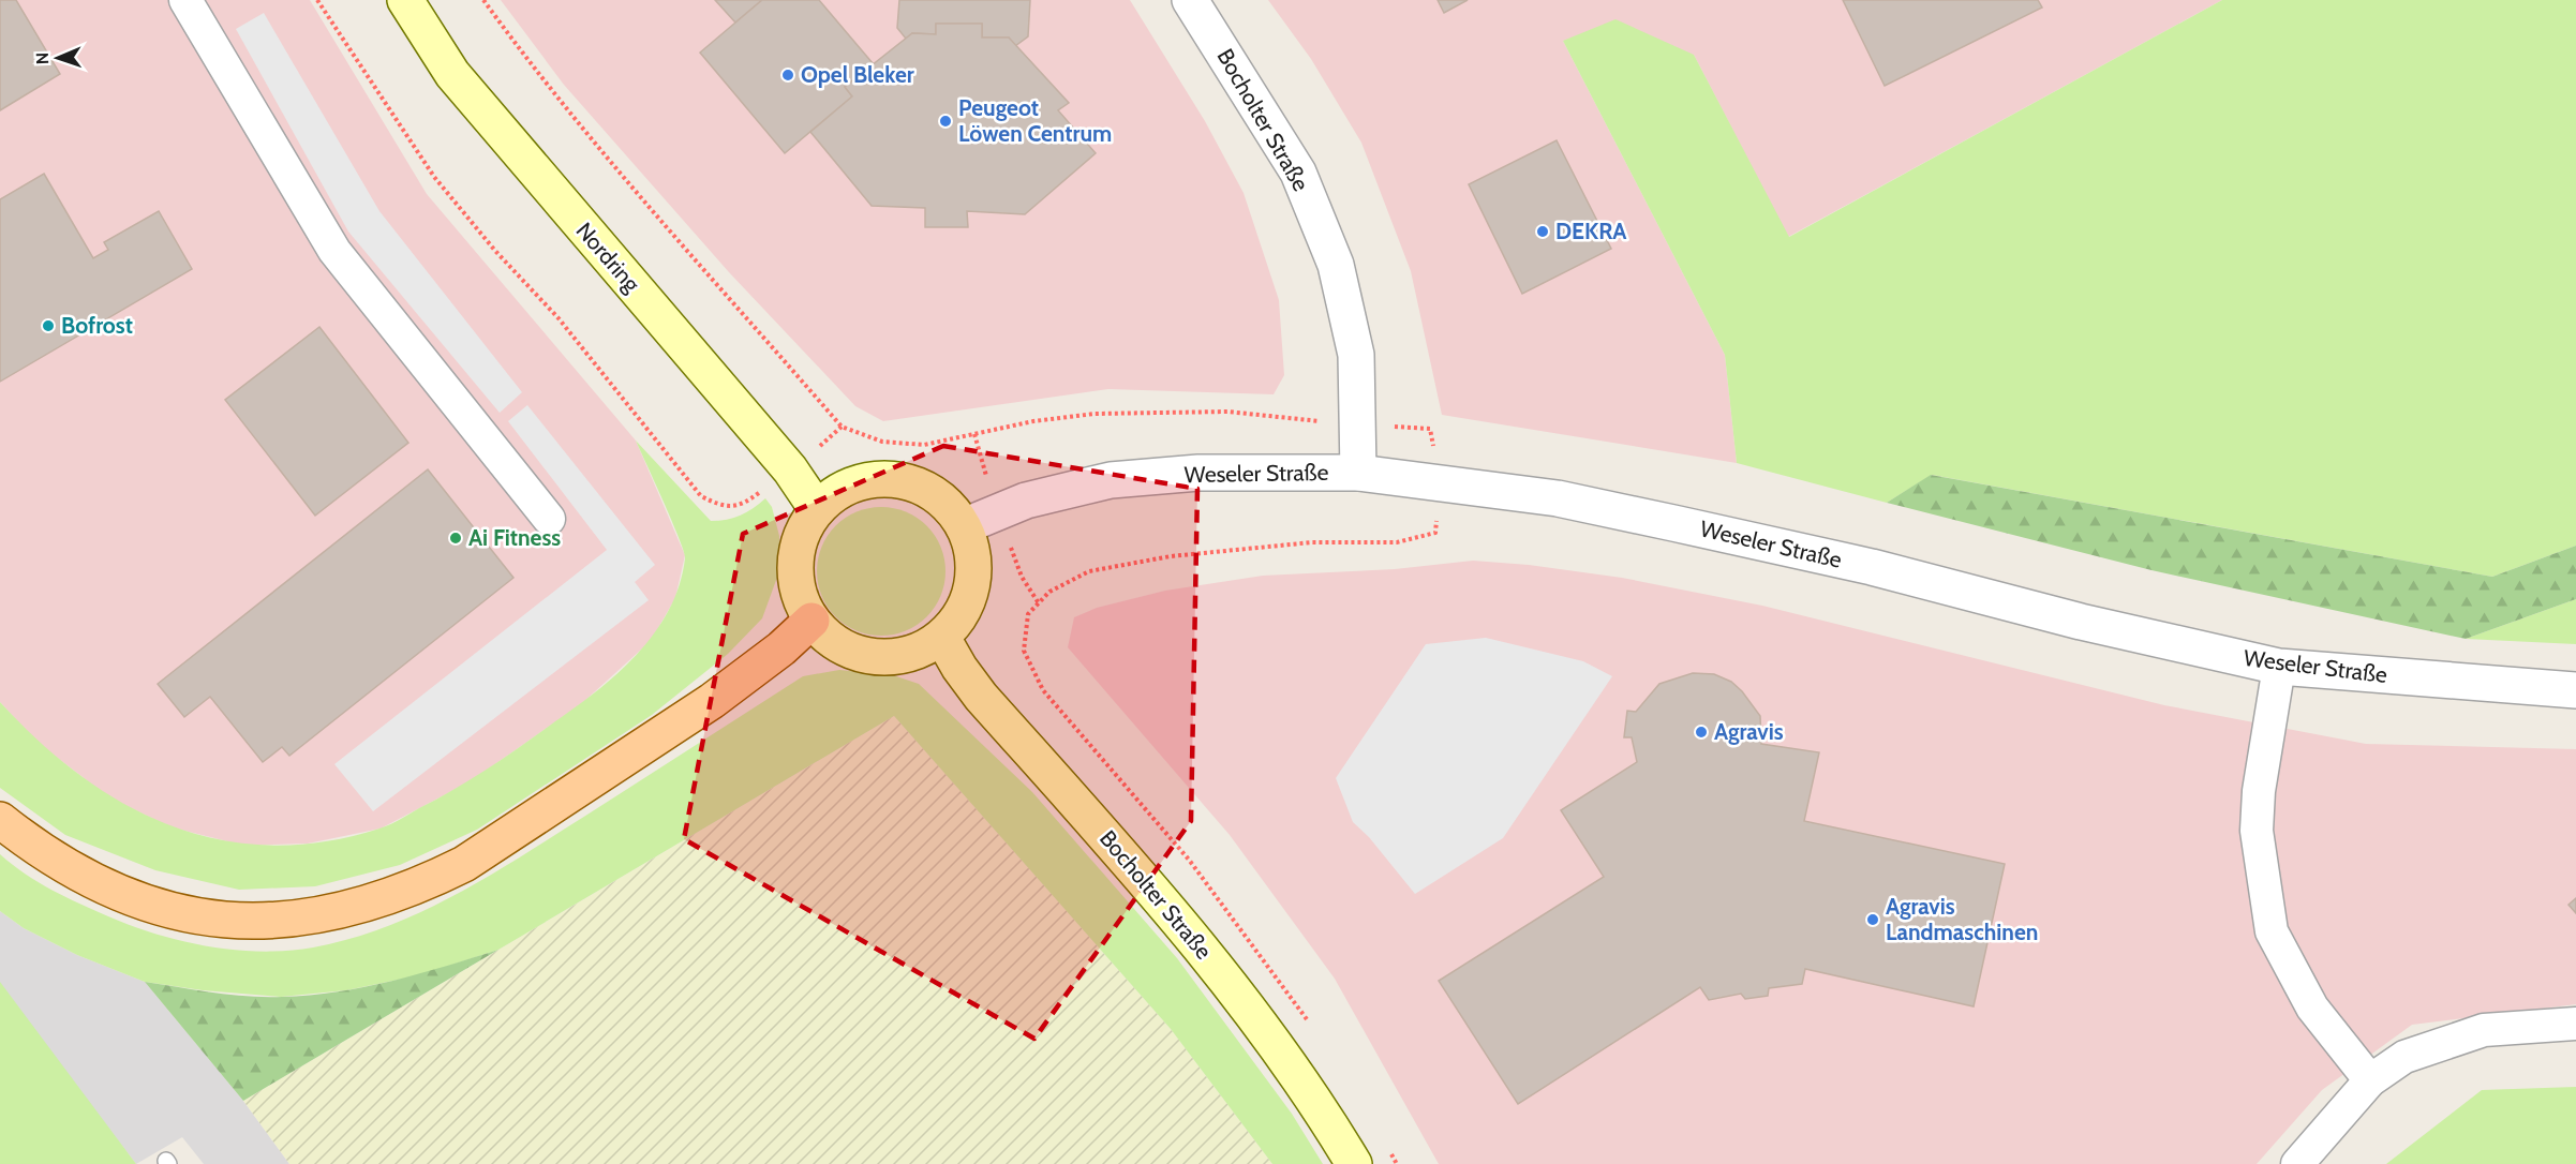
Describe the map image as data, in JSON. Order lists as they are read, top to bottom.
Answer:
{
  "streets": {
    "main road": ["Bocholter Straße", "Nordring"],
    "street": ["Weseler Straße"]
  },
  "crossings": [
    ["Bocholter Straße", "Nordring"],
    ["Bocholter Straße", "Weseler Straße"],
    ["Nordring", "Weseler Straße"]
  ],
  "places": [
    "Opel Bleker",
    "Peugeot Löwen Centrum",
    "DEKRA",
    "Bofrost",
    "Ai Fitness",
    "Agravis",
    "Agravis Landmaschinen"
  ],
  "north": "left"
}
